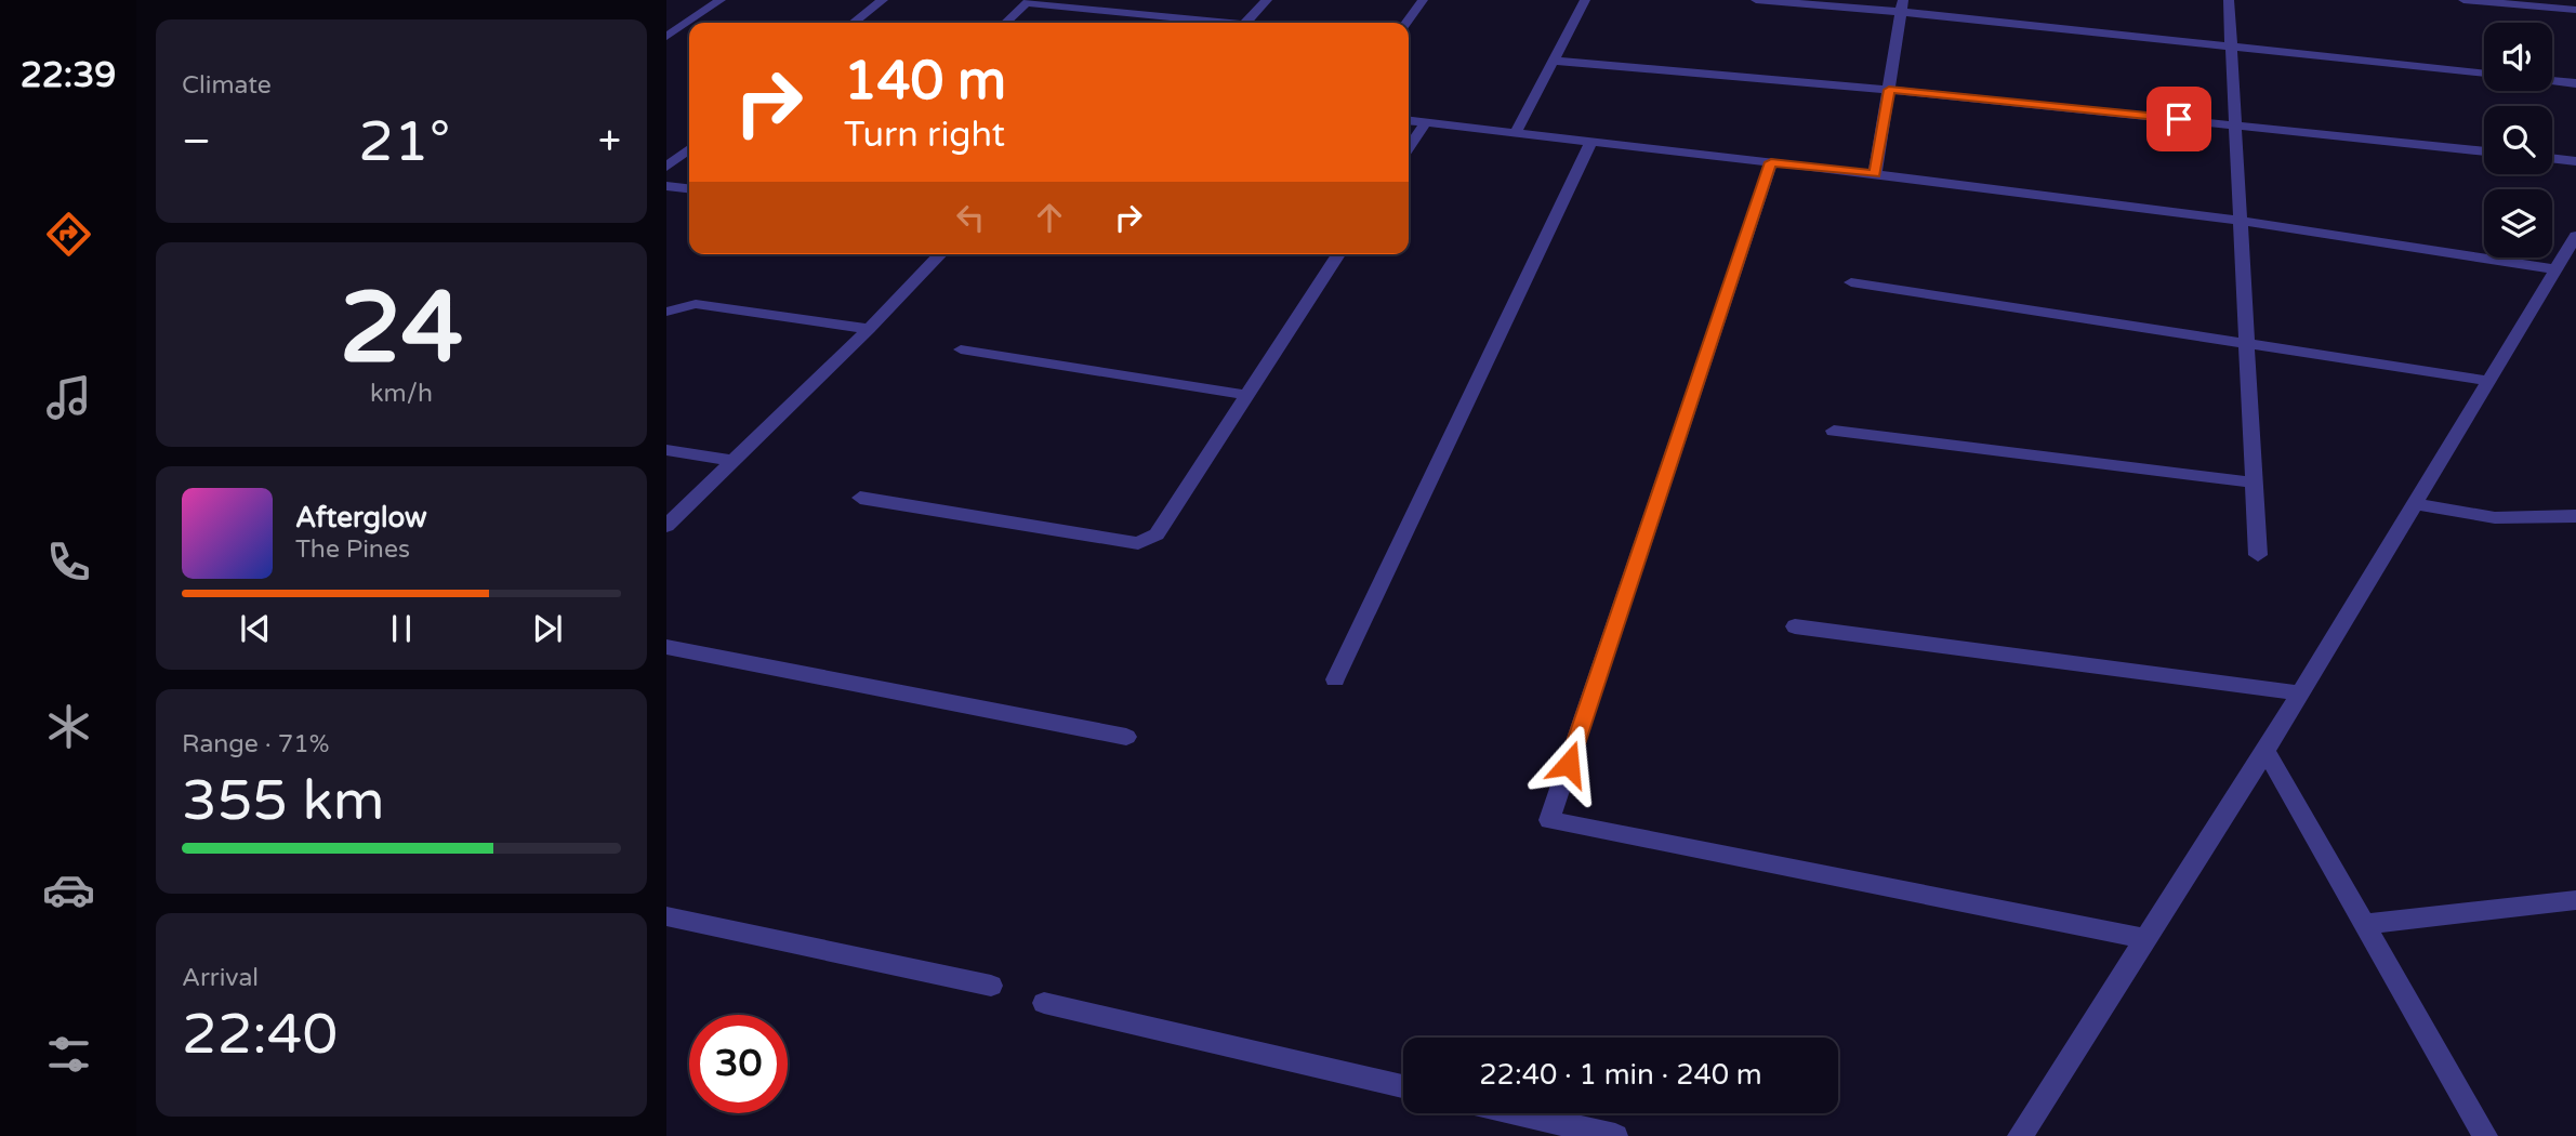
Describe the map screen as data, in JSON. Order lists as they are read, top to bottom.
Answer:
{
  "page": {
    "tabs": "22:39",
    "tile": [
      "Climate",
      ["24", "km/h"],
      ["Range · 71%", "355 km"],
      ["Arrival", "22:40"]
    ],
    "turn": ["140 m", "Turn right"],
    "heat": ["−", "21°", "+"],
    "song": ["Afterglow", "The Pines"],
    "limit": "30",
    "trip": "22:40 · 1 min · 240 m"
  }
}
